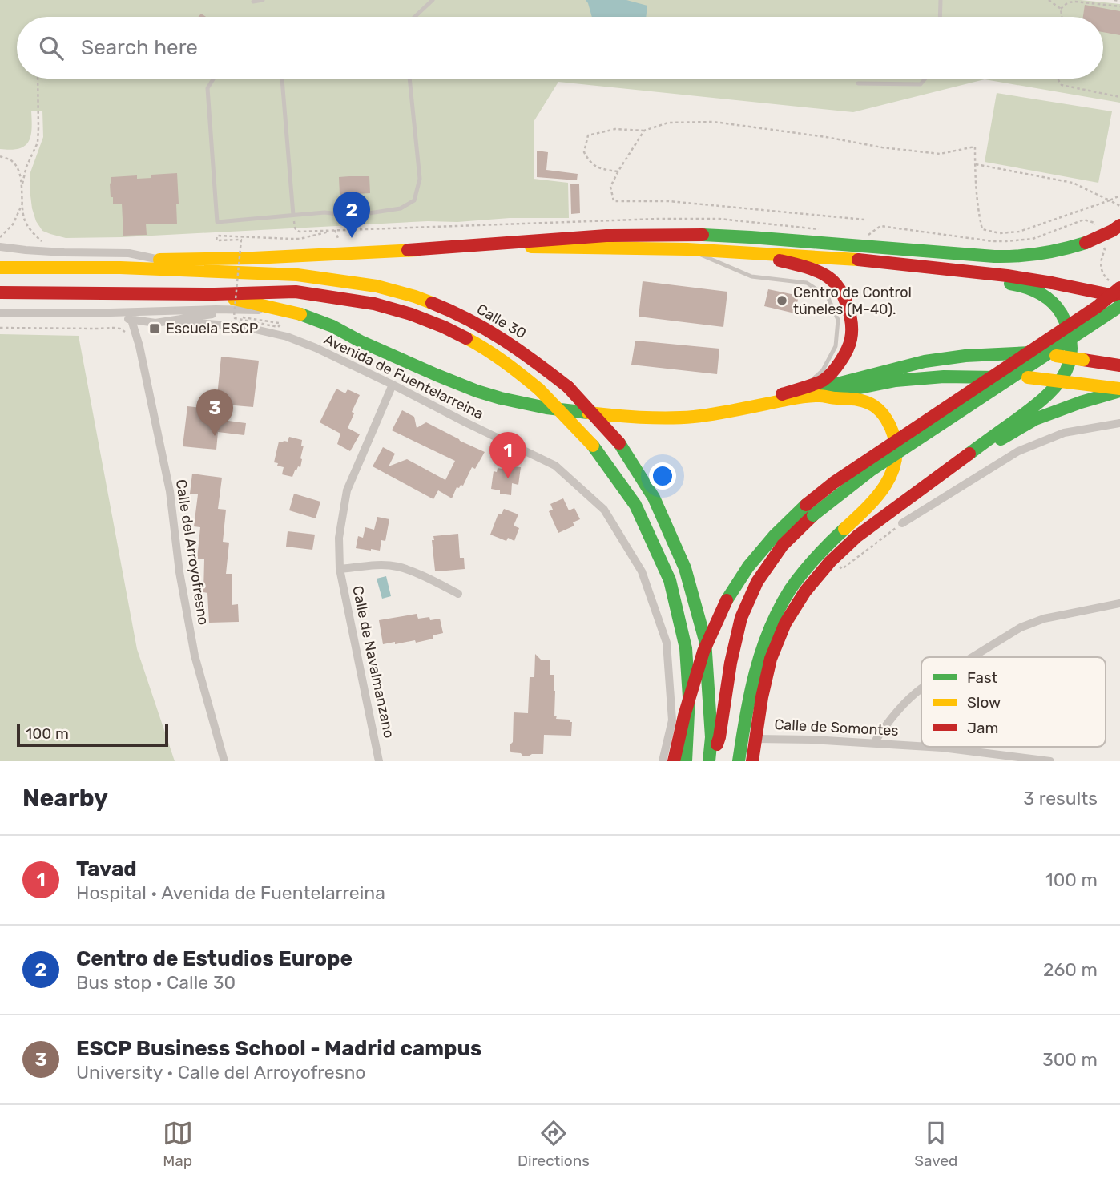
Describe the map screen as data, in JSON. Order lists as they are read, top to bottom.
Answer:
{
  "streets": {
    "main road": ["Calle 30"],
    "street": [
      "Avenida de Fuentelarreina",
      "Calle del Arroyofresno",
      "Calle de Navalmanzano",
      "Calle de Somontes"
    ]
  },
  "crossings": [
    ["Avenida de Fuentelarreina", "Calle del Arroyofresno"],
    ["Avenida de Fuentelarreina", "Calle de Navalmanzano"]
  ],
  "places": {
    "other": ["Centro de Control túneles (M-40)."],
    "transit": ["Escuela ESCP"]
  },
  "legend": ["Fast", "Slow", "Jam"],
  "scale_bar": "100 m",
  "page": {
    "search": "Search here",
    "pins": ["2", "3", "1"],
    "scale": "100 m",
    "heading": ["Nearby", "3 results"],
    "list": [
      {
        "mark": "1",
        "name": "Tavad",
        "note": "Hospital · Avenida de Fuentelarreina",
        "value": "100 m"
      },
      {
        "mark": "2",
        "name": "Centro de Estudios Europe",
        "note": "Bus stop · Calle 30",
        "value": "260 m"
      },
      {
        "mark": "3",
        "name": "ESCP Business School - Madrid campus",
        "note": "University · Calle del Arroyofresno",
        "value": "300 m"
      }
    ],
    "nav": ["Map", "Directions", "Saved"]
  }
}
